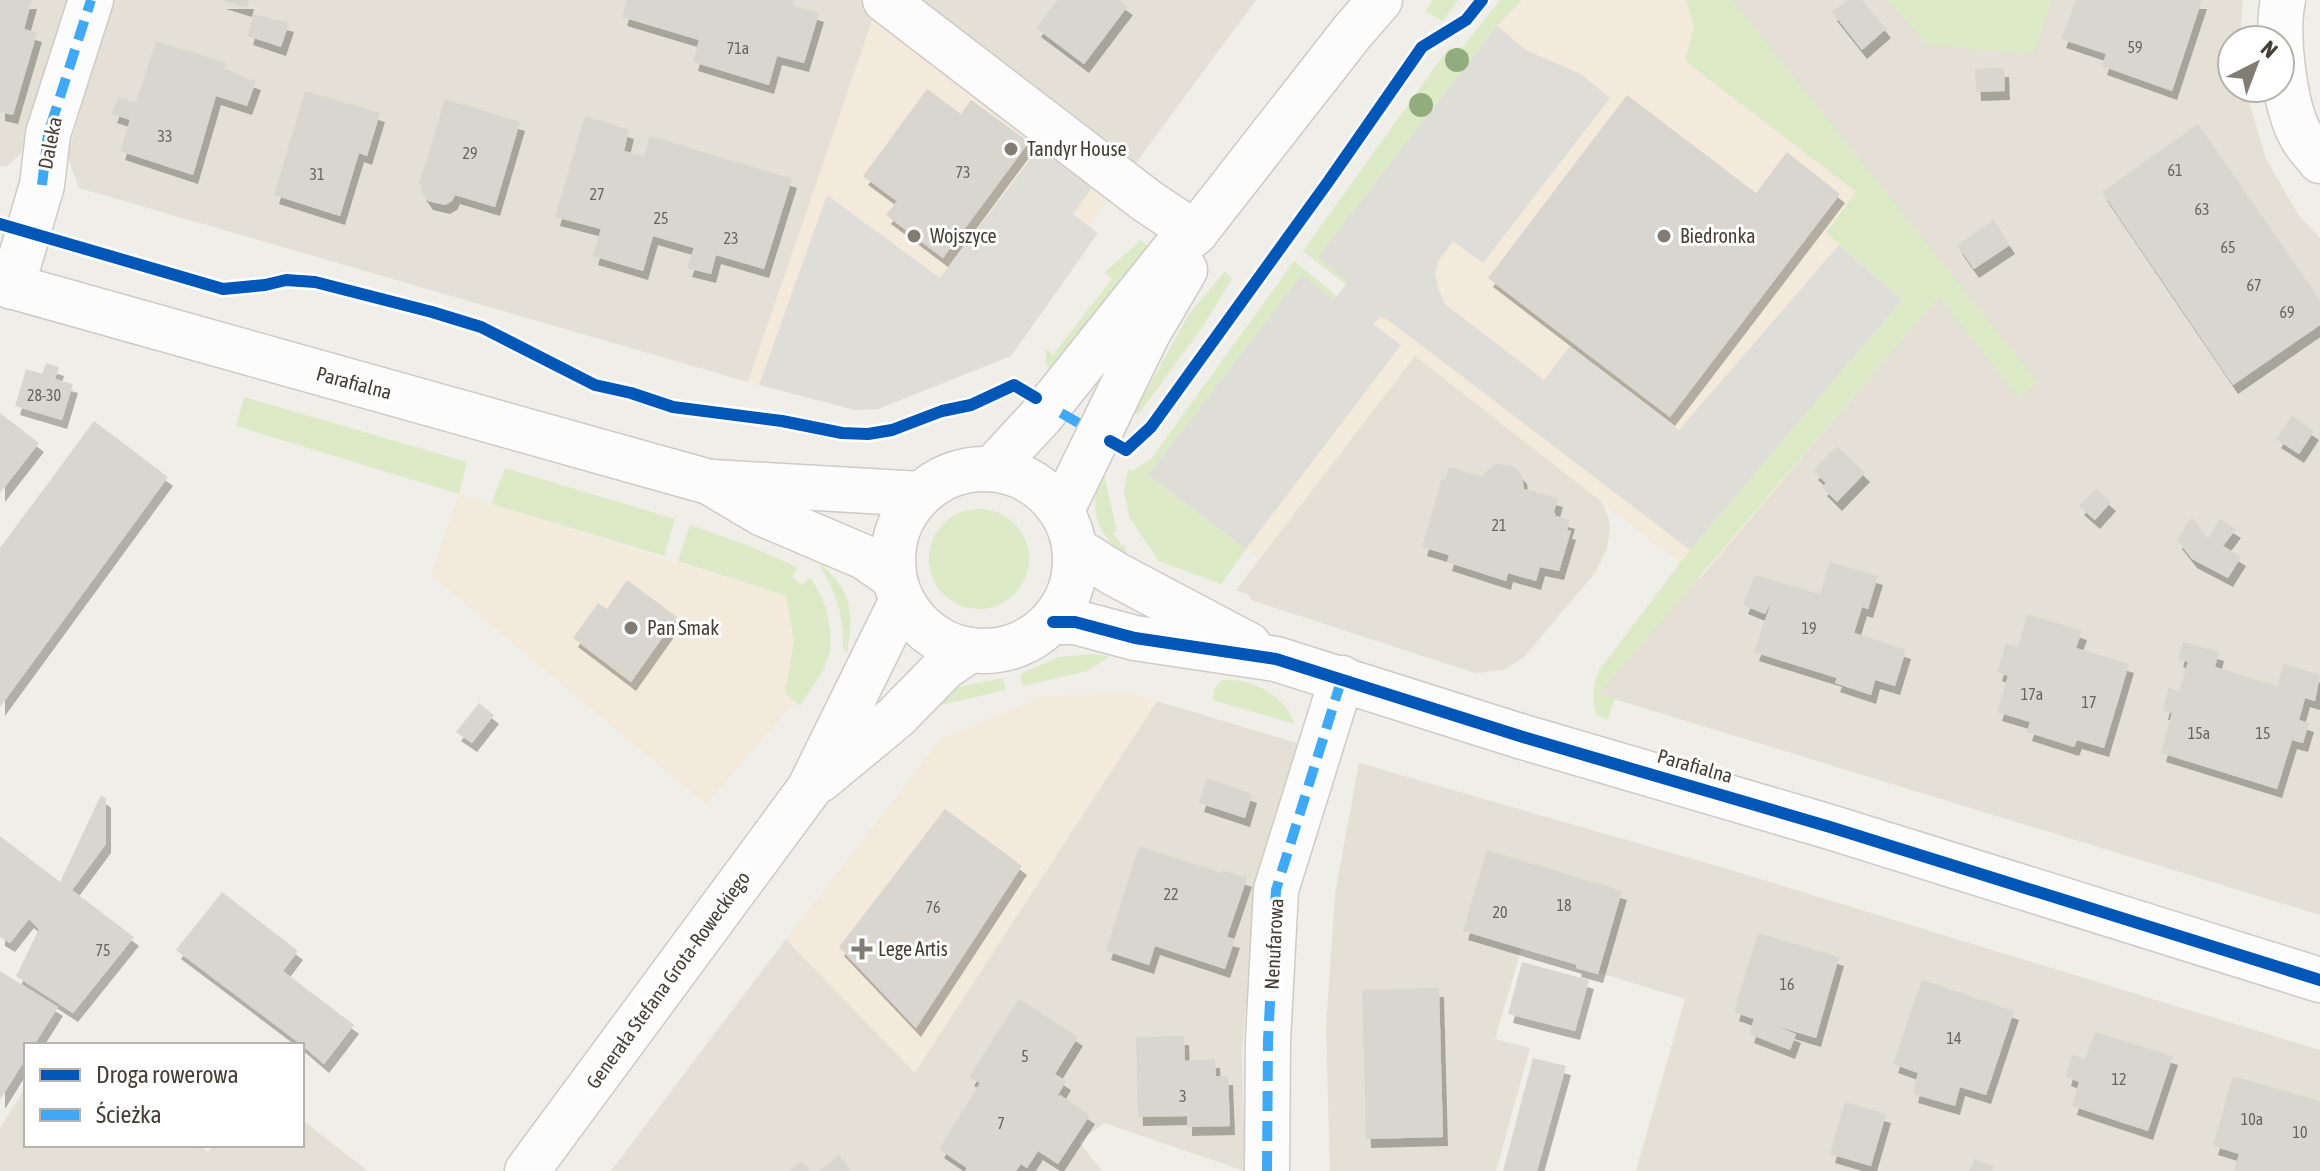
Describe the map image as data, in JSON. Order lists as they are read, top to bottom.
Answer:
{
  "streets": {
    "street": [
      "Daleka",
      "Parafialna",
      "Nenufarowa",
      "Generała Stefana Grota-Roweckiego"
    ]
  },
  "crossings": [
    ["Daleka", "Parafialna"],
    ["Parafialna", "Nenufarowa"],
    ["Parafialna", "Generała Stefana Grota-Roweckiego"]
  ],
  "places": {
    "other": [
      "Tandyr House",
      "Wojszyce",
      "Biedronka",
      "Pan Smak"
    ],
    "health": ["Lege Artis"]
  },
  "house_numbers": [
    "59",
    "71a",
    "33",
    "29",
    "61",
    "73",
    "31",
    "27",
    "63",
    "25",
    "23",
    "65",
    "67",
    "69",
    "28-30",
    "21",
    "19",
    "17a",
    "17",
    "15a",
    "15",
    "22",
    "18",
    "76",
    "20",
    "75",
    "16",
    "14",
    "5",
    "12",
    "3",
    "10a",
    "7",
    "10"
  ],
  "legend": ["Droga rowerowa", "Ścieżka"],
  "north": "top right"
}
